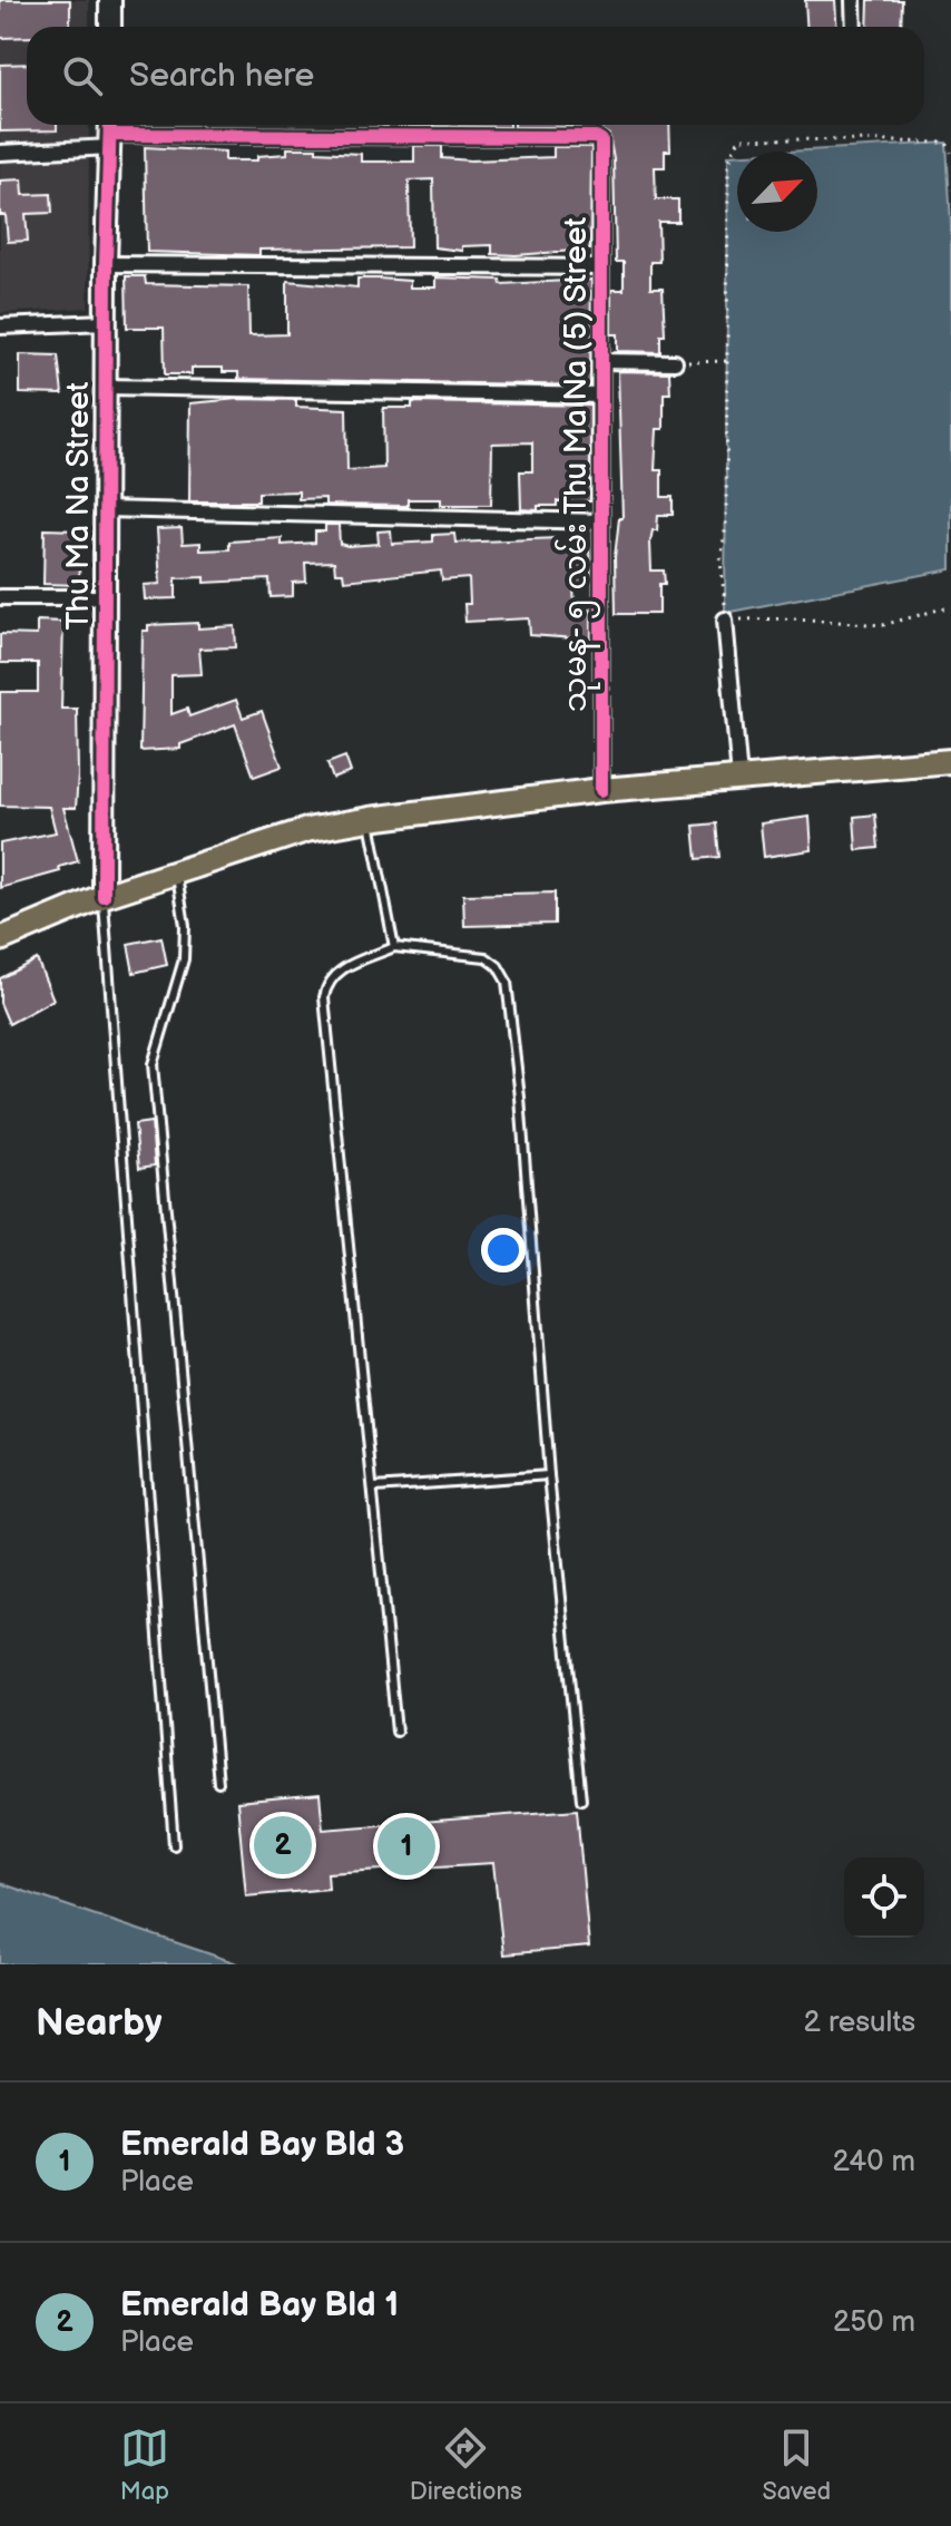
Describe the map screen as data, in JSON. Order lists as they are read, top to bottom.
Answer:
{
  "streets": {
    "street": ["သုမန- ၅ လမ်း Thu Ma Na (5) Street", "Thu Ma Na Street"]
  },
  "crossings": [
    ["သုမန- ၅ လမ်း Thu Ma Na (5) Street", "Thu Ma Na Street"]
  ],
  "north": "top right",
  "page": {
    "search": "Search here",
    "pins": ["2", "1"],
    "heading": ["Nearby", "2 results"],
    "list": [
      {
        "mark": "1",
        "name": "Emerald Bay Bld 3",
        "note": "Place",
        "value": "240 m"
      },
      {
        "mark": "2",
        "name": "Emerald Bay Bld 1",
        "note": "Place",
        "value": "250 m"
      }
    ],
    "nav": ["Map", "Directions", "Saved"]
  }
}
